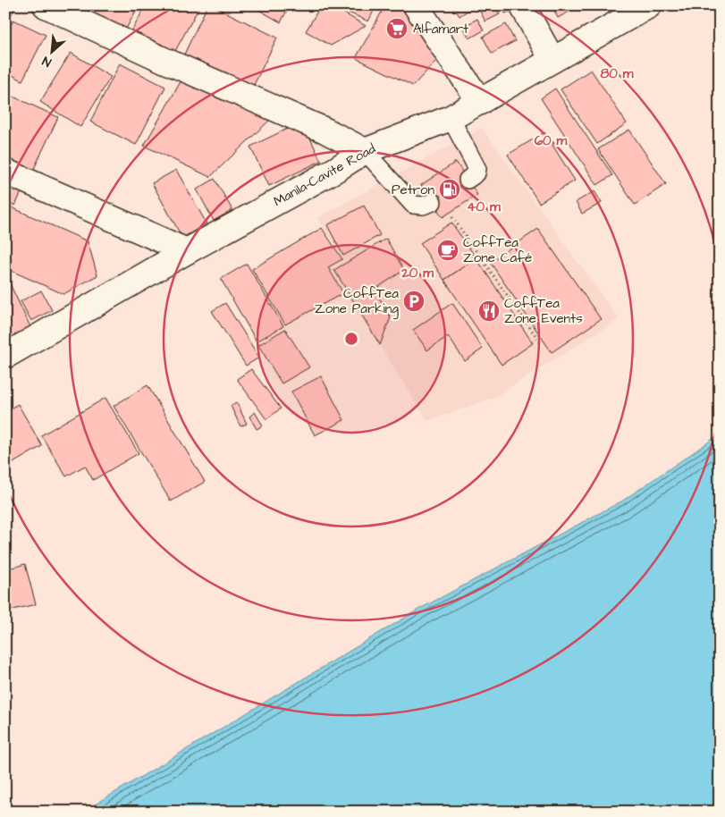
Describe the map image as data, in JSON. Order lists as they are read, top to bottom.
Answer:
{
  "streets": {
    "main road": ["Manila-Cavite Road"]
  },
  "places": {
    "supermarket": ["Alfamart"],
    "fuel station": ["Petron"],
    "cafe": ["CoffTea Zone Café"],
    "parking": ["CoffTea Zone Parking"],
    "restaurant": ["CoffTea Zone Events"]
  },
  "north": "bottom left",
  "rings": [
    "80 m",
    "60 m",
    "40 m",
    "20 m"
  ]
}
